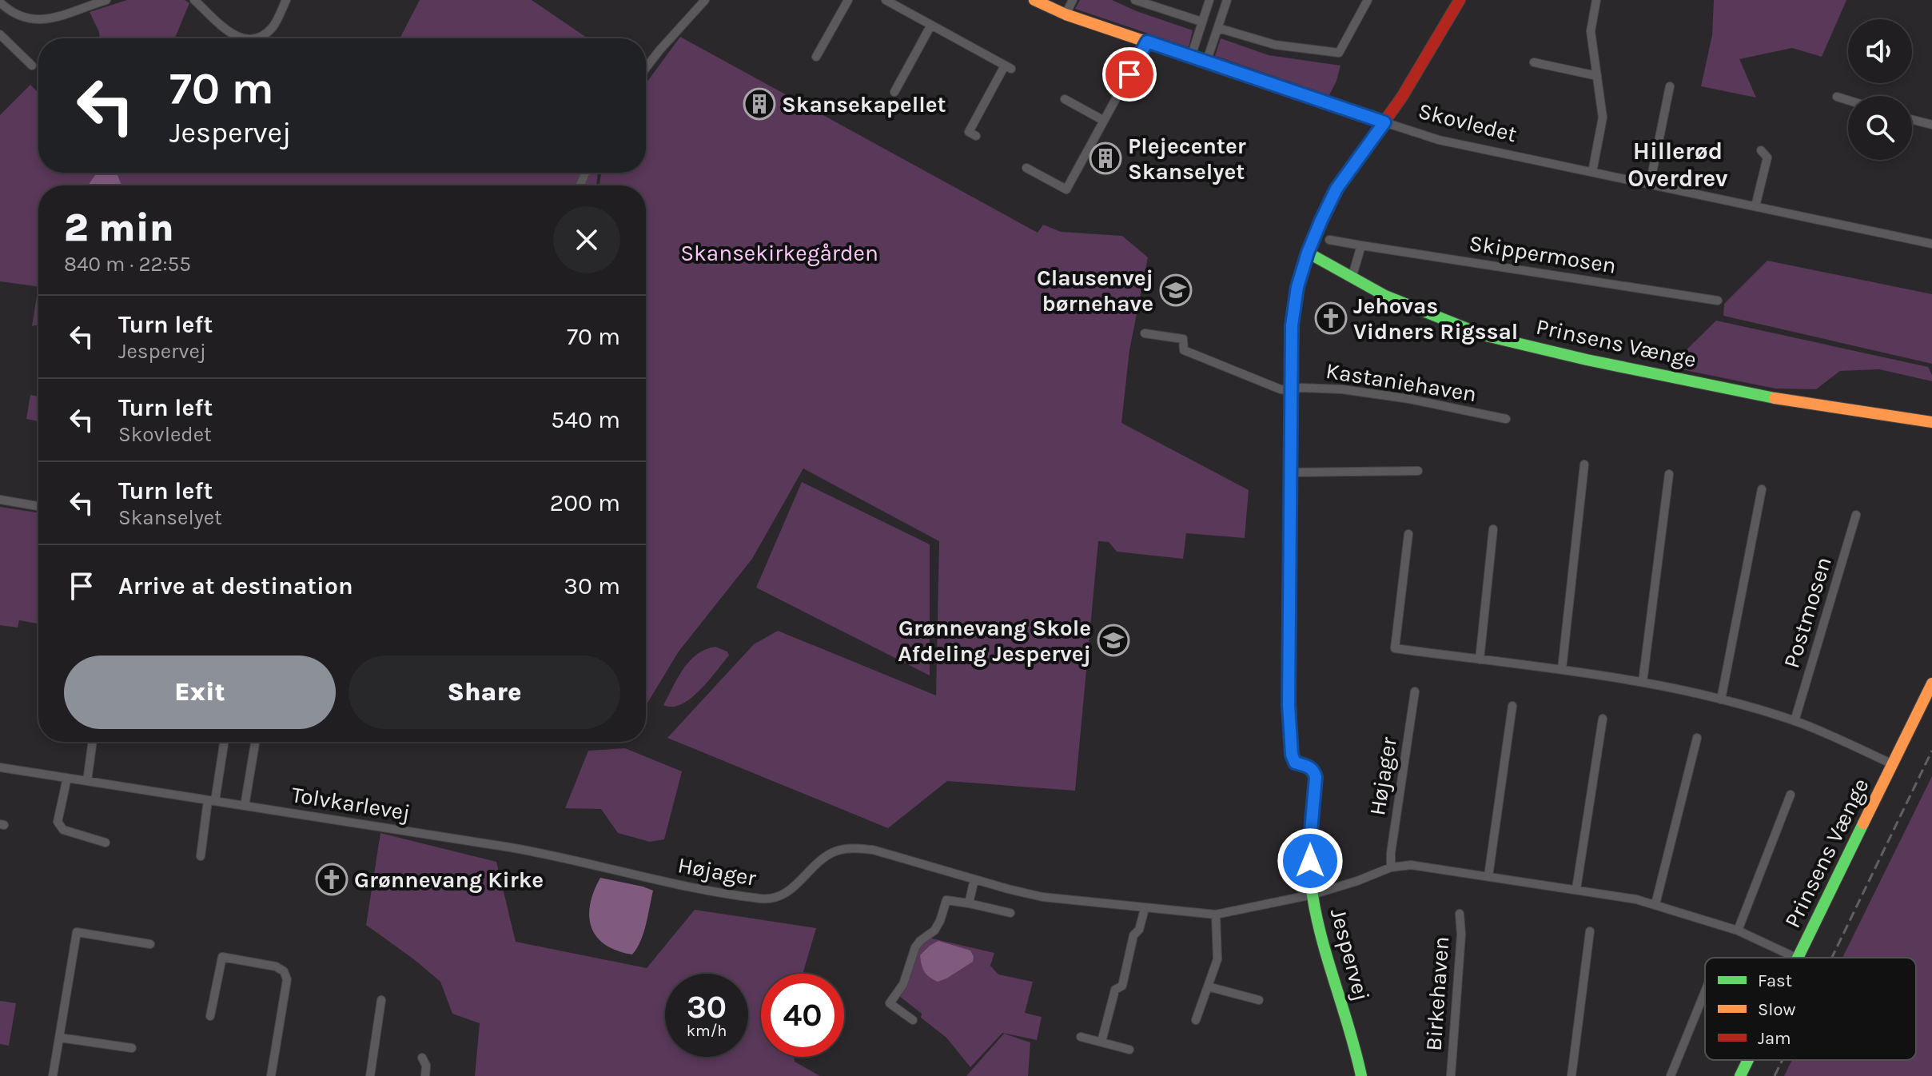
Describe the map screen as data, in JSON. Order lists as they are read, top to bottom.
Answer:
{
  "streets": {
    "street": [
      "Skovledet",
      "Skippermosen",
      "Prinsens Vænge",
      "Kastaniehaven",
      "Postmosen",
      "Højager",
      "Tolvkarlevej",
      "Jespervej",
      "Birkehaven"
    ]
  },
  "crossings": [
    ["Skovledet", "Jespervej"],
    ["Prinsens Vænge", "Jespervej"],
    ["Kastaniehaven", "Jespervej"],
    ["Højager", "Tolvkarlevej"],
    ["Højager", "Jespervej"]
  ],
  "districts": ["Hillerød Overdrev"],
  "parks": ["Skansekirkegården"],
  "places": {
    "building": ["Skansekapellet", "Plejecenter Skanselyet"],
    "school or university": ["Clausenvej børnehave", "Grønnevang Skole Afdeling Jespervej"],
    "church": ["Jehovas Vidners Rigssal", "Grønnevang Kirke"]
  },
  "legend": ["Fast", "Slow", "Jam"],
  "page": {
    "turn": ["70 m", "Jespervej"],
    "heading": ["2 min", "840 m · 22:55"],
    "list": [
      {
        "name": "Turn left",
        "note": "Jespervej",
        "value": "70 m"
      },
      {
        "name": "Turn left",
        "note": "Skovledet",
        "value": "540 m"
      },
      {
        "name": "Turn left",
        "note": "Skanselyet",
        "value": "200 m"
      },
      {
        "name": "Arrive at destination",
        "value": "30 m"
      }
    ],
    "buttons": ["Exit", "Share"],
    "speed": "30 km/h",
    "limit": "40"
  }
}
